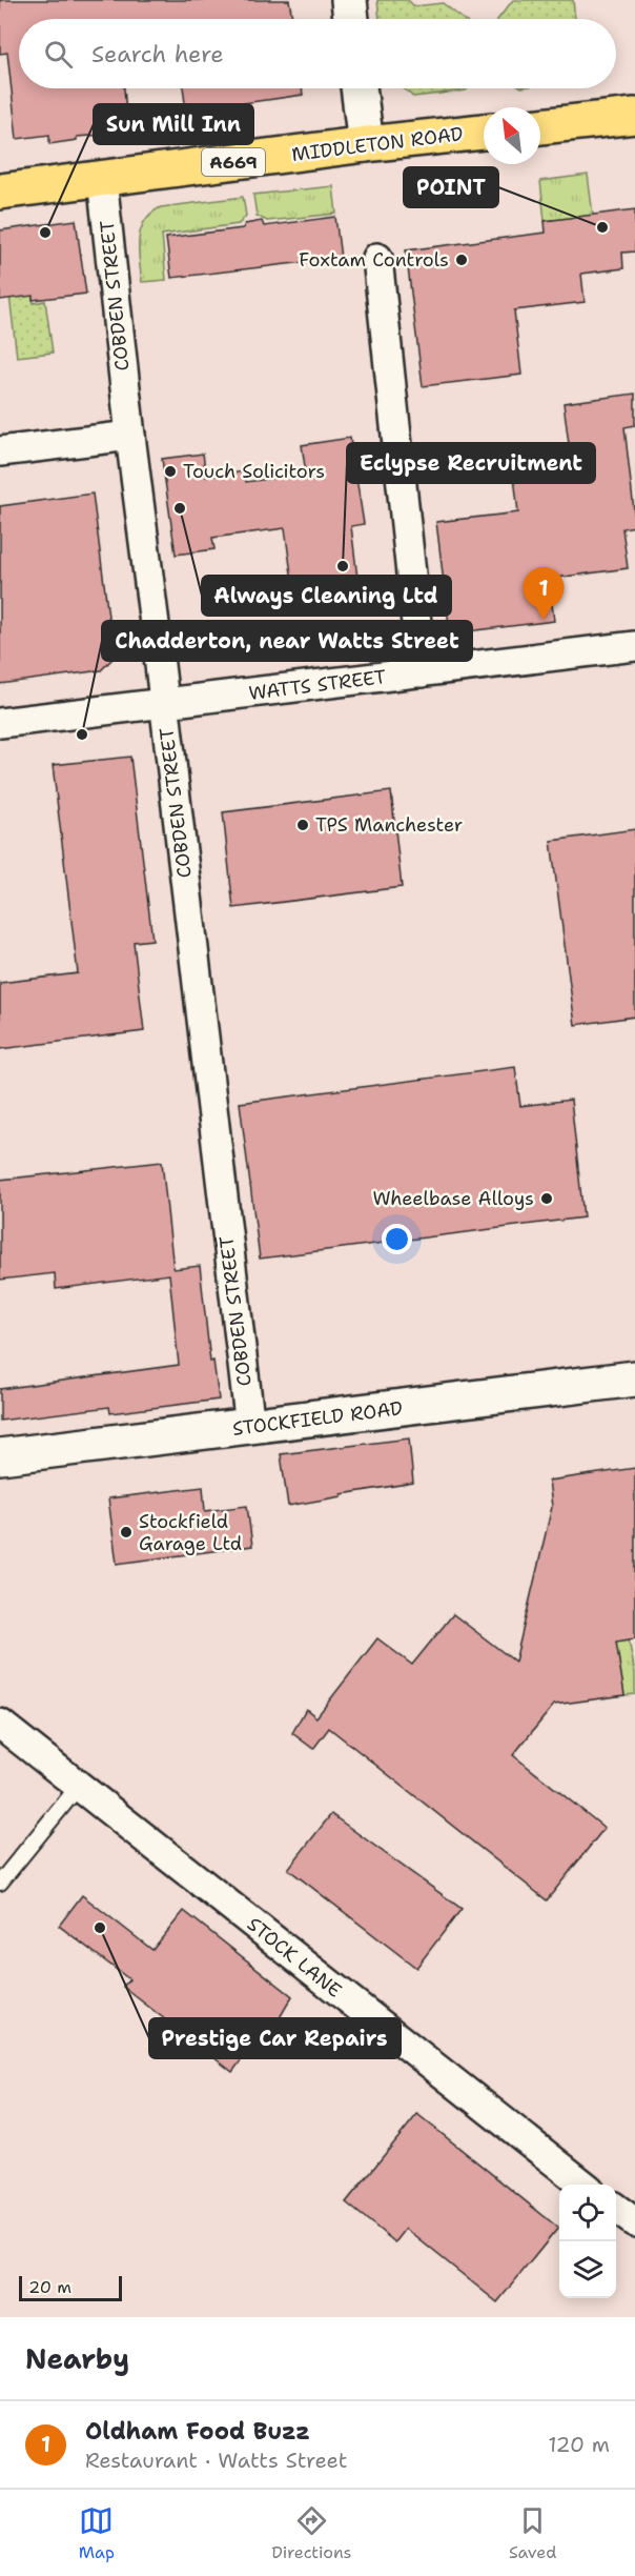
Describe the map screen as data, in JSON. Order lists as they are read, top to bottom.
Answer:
{
  "streets": {
    "main road": ["MIDDLETON ROAD", "A669"],
    "street": [
      "COBDEN STREET",
      "WATTS STREET",
      "STOCKFIELD ROAD",
      "STOCK LANE"
    ]
  },
  "crossings": [
    ["MIDDLETON ROAD", "COBDEN STREET"],
    ["COBDEN STREET", "WATTS STREET"],
    ["COBDEN STREET", "STOCKFIELD ROAD"]
  ],
  "places": [
    "POINT",
    "Sun Mill Inn",
    "Foxtam Controls",
    "Touch Solicitors",
    "Always Cleaning Ltd",
    "Eclypse Recruitment",
    "Chadderton, near Watts Street",
    "TPS Manchester",
    "Wheelbase Alloys",
    "Stockfield Garage Ltd",
    "Prestige Car Repairs"
  ],
  "scale_bar": "20 m",
  "north": "top left",
  "page": {
    "search": "Search here",
    "pins": "1",
    "scale": "20 m",
    "heading": "Nearby",
    "list": [
      {
        "mark": "1",
        "name": "Oldham Food Buzz",
        "note": "Restaurant · Watts Street",
        "value": "120 m"
      }
    ],
    "nav": ["Map", "Directions", "Saved"]
  }
}
